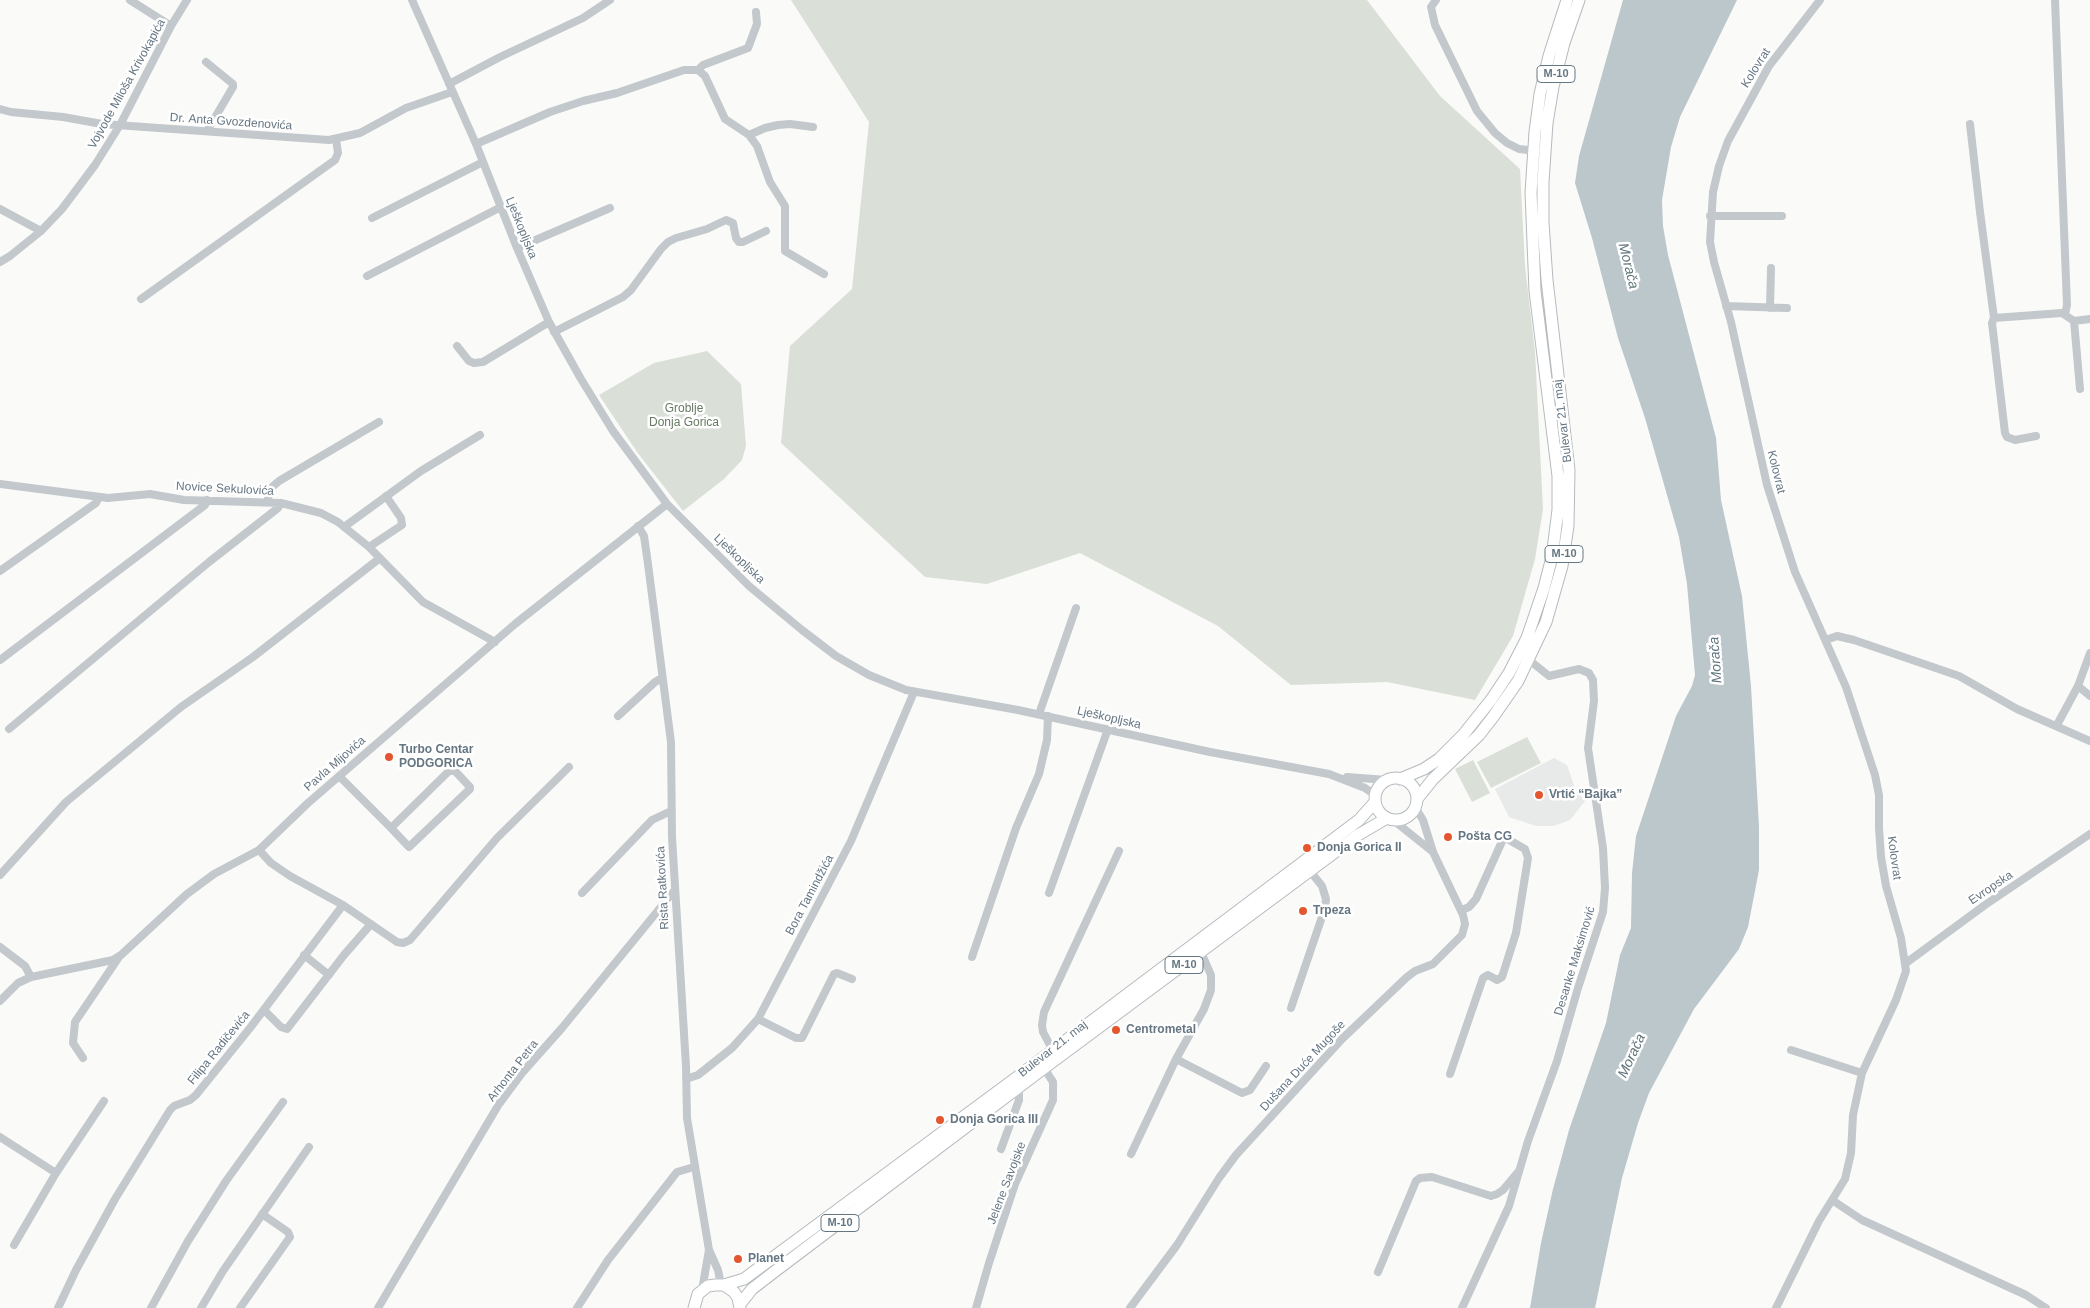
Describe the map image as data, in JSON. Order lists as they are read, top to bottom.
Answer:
{
  "streets": {
    "main road": ["M-10", "Bulevar 21. maj"],
    "street": [
      "Kolovrat",
      "Vojvode Miloša Krivokapića",
      "Dr. Anta Gvozdenovića",
      "Lješkopljska",
      "Novice Sekulovića",
      "Pavla Mijovića",
      "Rista Ratkovića",
      "Evropska",
      "Bora Tamindžića",
      "Desanke Maksimović",
      "Filipa Radičevića",
      "Dušana Duće Mugoše",
      "Arhonta Petra",
      "Jelene Savojske"
    ]
  },
  "crossings": [
    ["Kolovrat", "Evropska"],
    ["Vojvode Miloša Krivokapića", "Dr. Anta Gvozdenovića"],
    ["Dr. Anta Gvozdenovića", "Lješkopljska"],
    ["Lješkopljska", "Bulevar 21. maj"],
    ["Lješkopljska", "Pavla Mijovića"],
    ["Lješkopljska", "Bora Tamindžića"],
    ["Lješkopljska", "Dušana Duće Mugoše"],
    ["Bulevar 21. maj", "Rista Ratkovića"],
    ["Bulevar 21. maj", "Desanke Maksimović"],
    ["Bulevar 21. maj", "Dušana Duće Mugoše"],
    ["Bulevar 21. maj", "Jelene Savojske"],
    ["Novice Sekulovića", "Pavla Mijovića"],
    ["Pavla Mijovića", "Rista Ratkovića"],
    ["Rista Ratkovića", "Bora Tamindžića"],
    ["Rista Ratkovića", "Arhonta Petra"]
  ],
  "water": ["Morača"],
  "parks": ["Groblje Donja Gorica"],
  "places": [
    "Turbo Centar PODGORICA",
    "Vrtić “Bajka”",
    "Pošta CG",
    "Donja Gorica II",
    "Trpeza",
    "Centrometal",
    "Donja Gorica III",
    "Planet"
  ]
}
